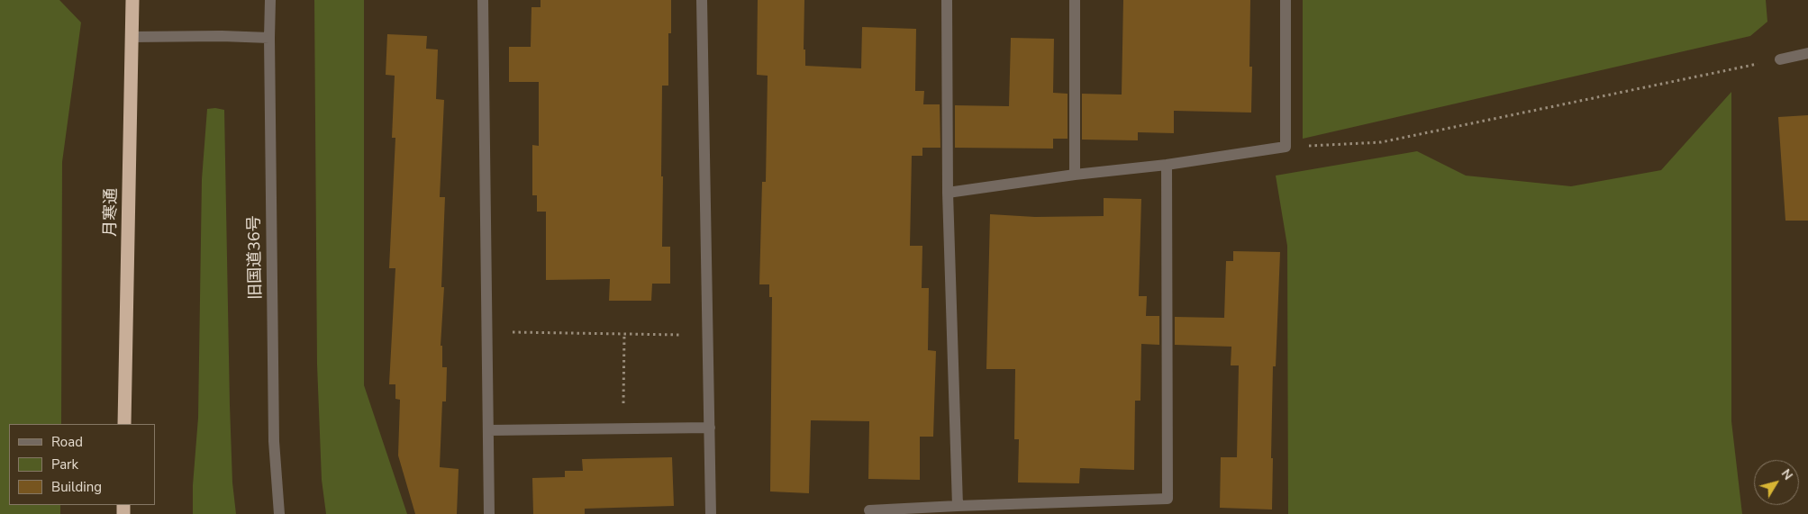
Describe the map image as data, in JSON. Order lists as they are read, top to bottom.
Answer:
{
  "streets": {
    "highway": ["月寒通"],
    "street": ["旧国道36号"]
  },
  "legend": ["Road", "Park", "Building"],
  "north": "top right"
}
